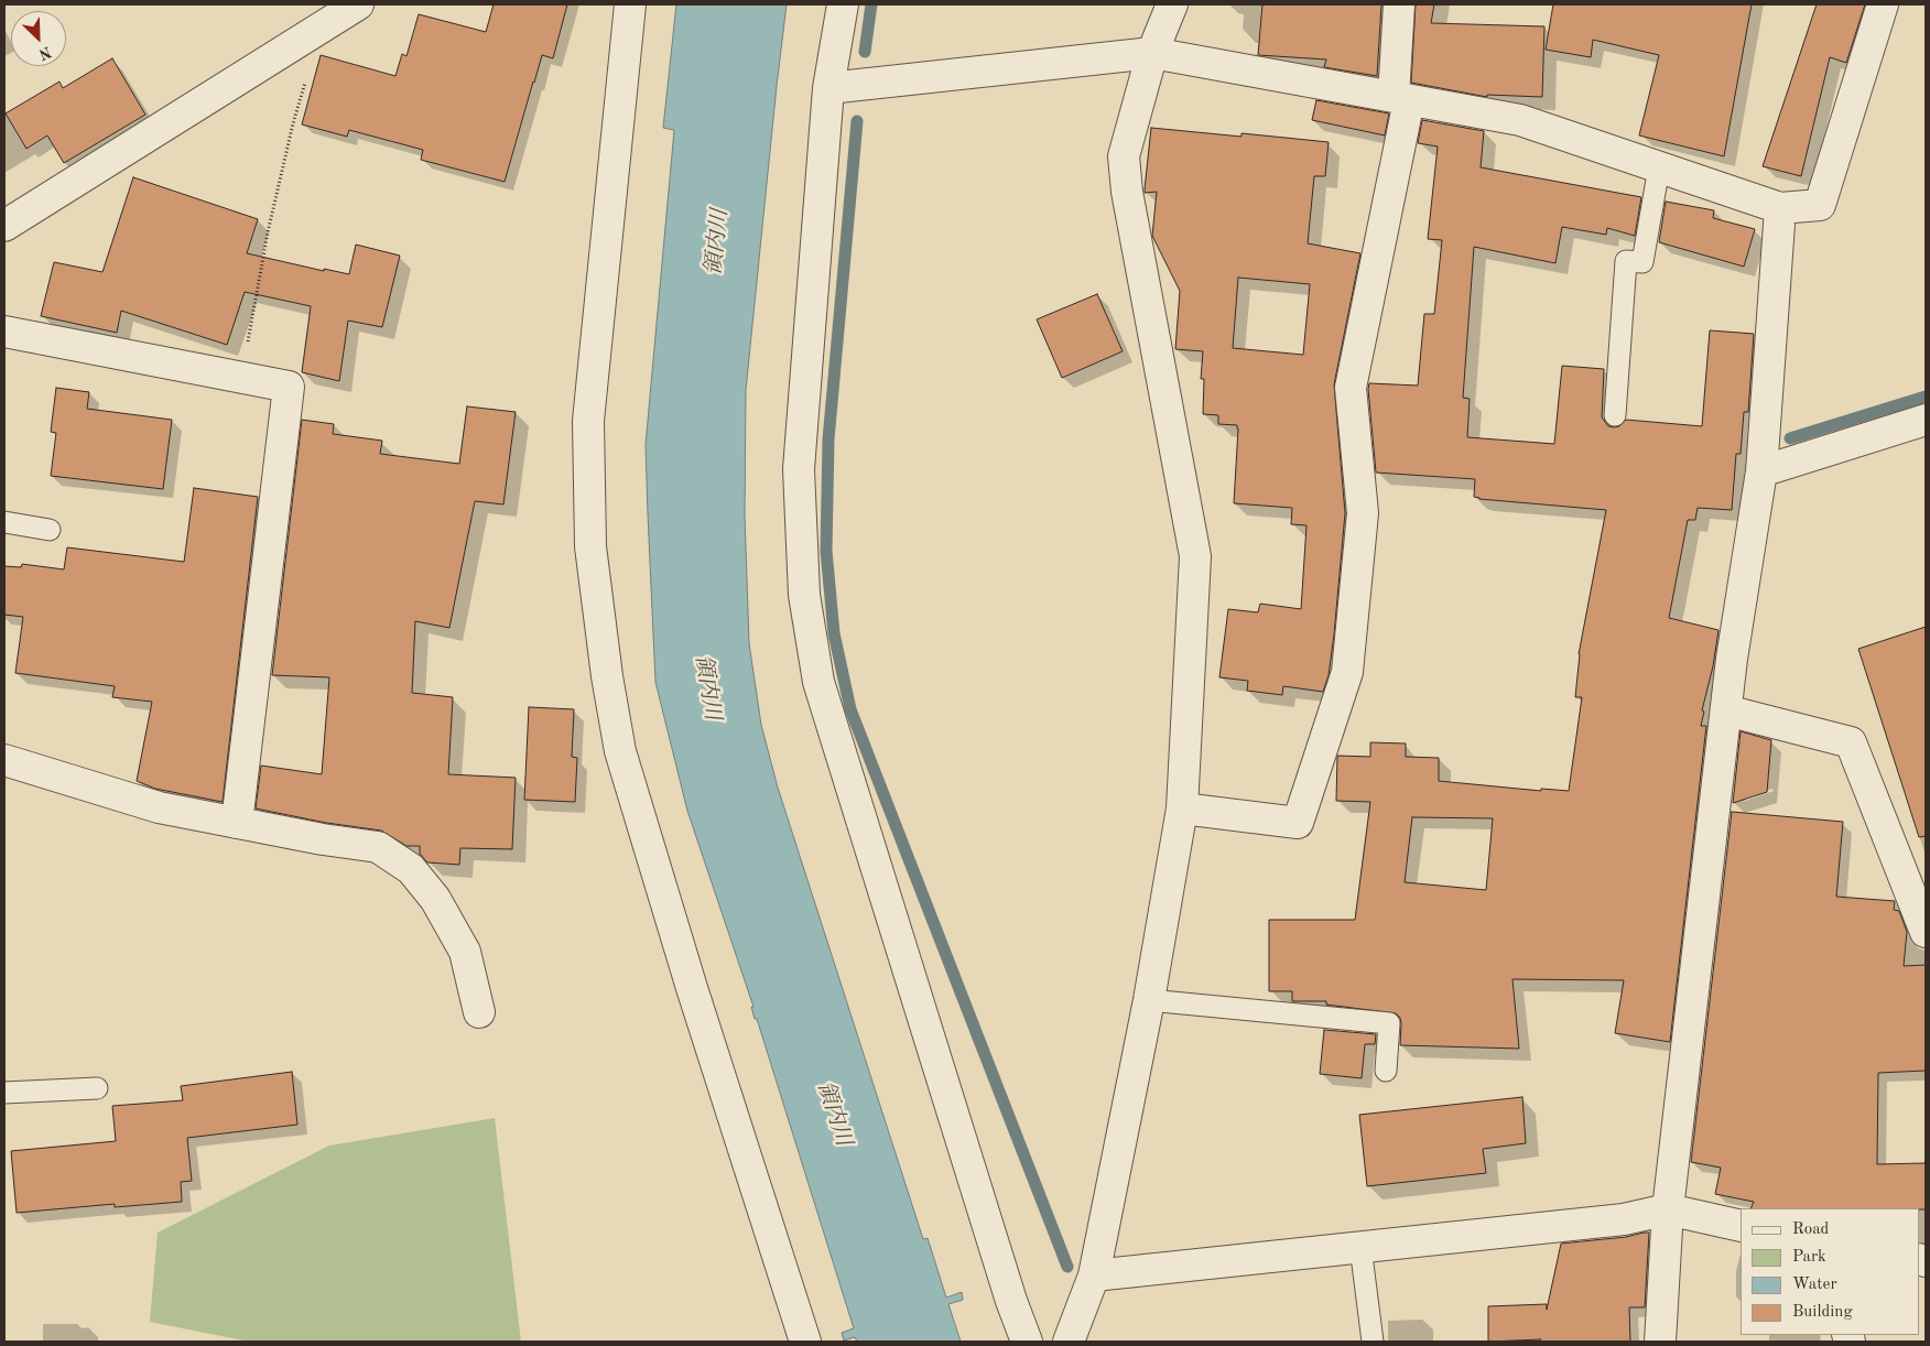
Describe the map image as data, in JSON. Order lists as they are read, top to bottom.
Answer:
{
  "water": ["領内川"],
  "legend": [
    "Road",
    "Park",
    "Water",
    "Building"
  ],
  "north": "bottom right"
}
